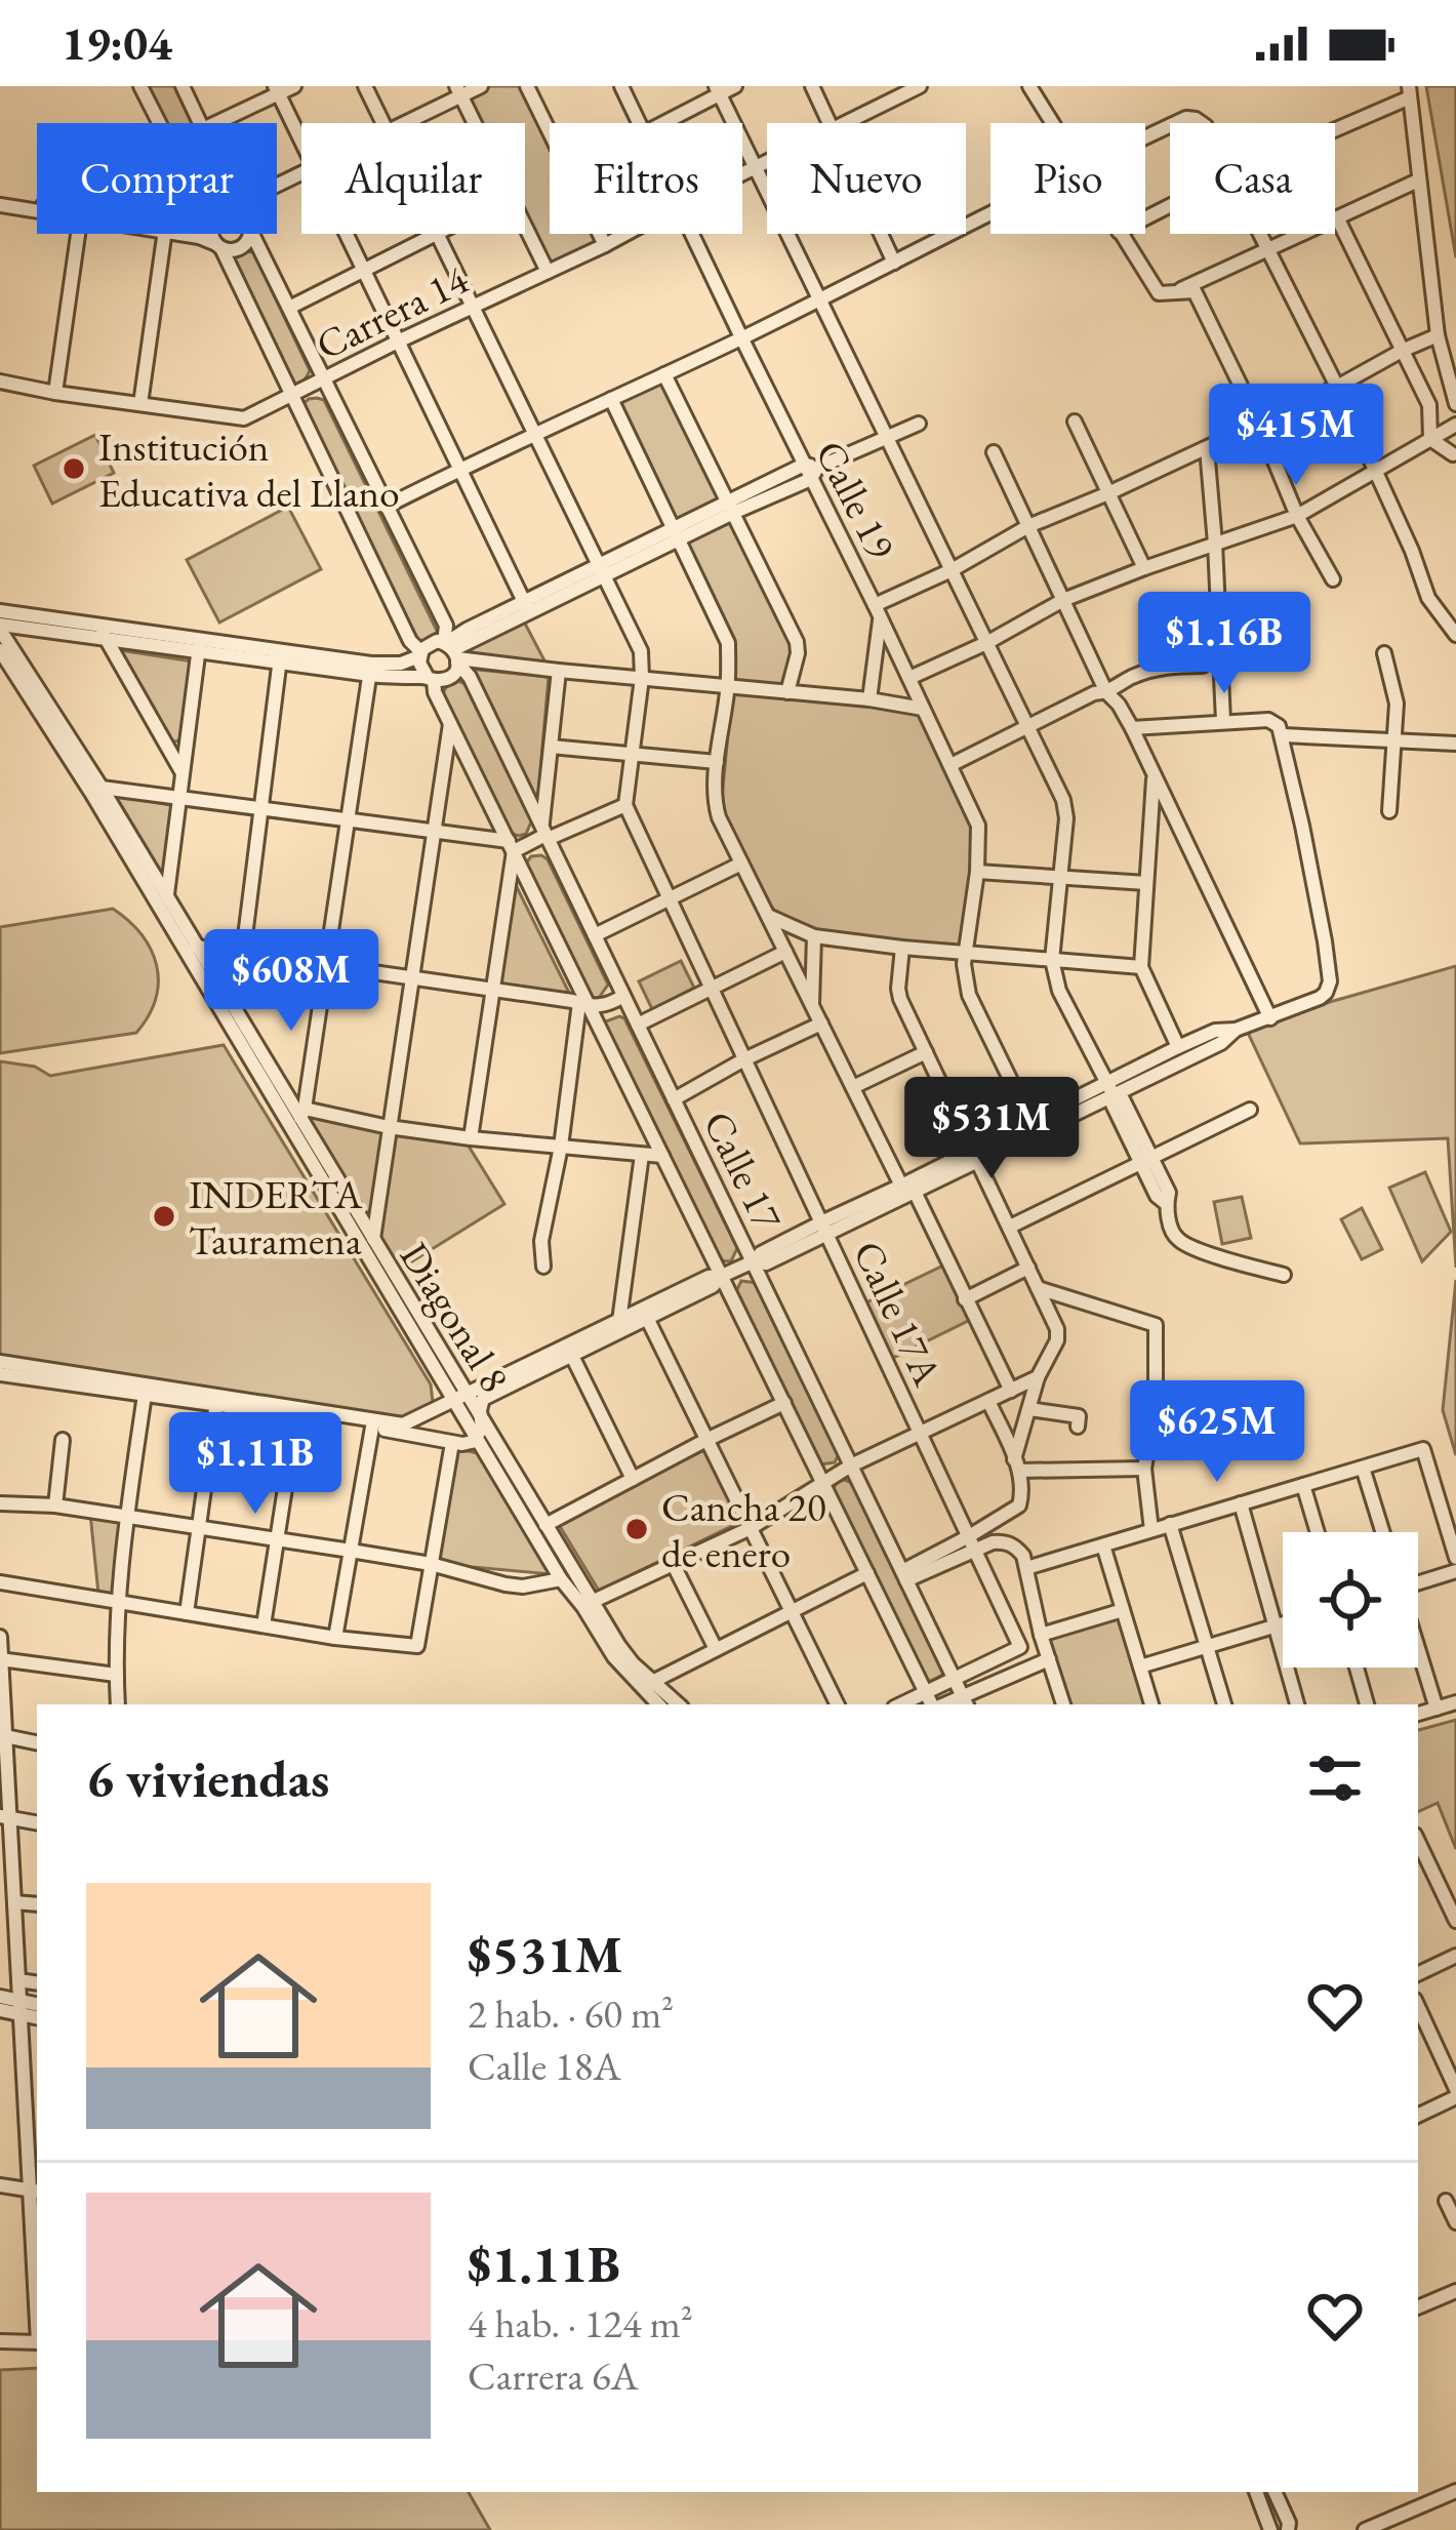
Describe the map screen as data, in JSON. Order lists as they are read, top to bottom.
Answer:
{
  "streets": {
    "street": [
      "Carrera 14",
      "Calle 19",
      "Calle 17",
      "Calle 17A",
      "Diagonal 8"
    ]
  },
  "crossings": [
    ["Carrera 14", "Calle 17"],
    ["Calle 17", "Calle 17A"]
  ],
  "places": ["Institución Educativa del Llano", "INDERTA Tauramena", "Cancha 20 de enero"],
  "page": {
    "status": "19:04",
    "chip": [
      "Comprar",
      "Alquilar",
      "Filtros",
      "Nuevo",
      "Piso",
      "Casa"
    ],
    "price": [
      "$415M",
      "$1.16B",
      "$608M",
      "$531M",
      "$625M",
      "$1.11B"
    ],
    "heading": "6 viviendas",
    "list": [
      {
        "name": "$531M",
        "note": "2 hab. · 60 m² · Calle 18A"
      },
      {
        "name": "$1.11B",
        "note": "4 hab. · 124 m² · Carrera 6A"
      }
    ]
  }
}
